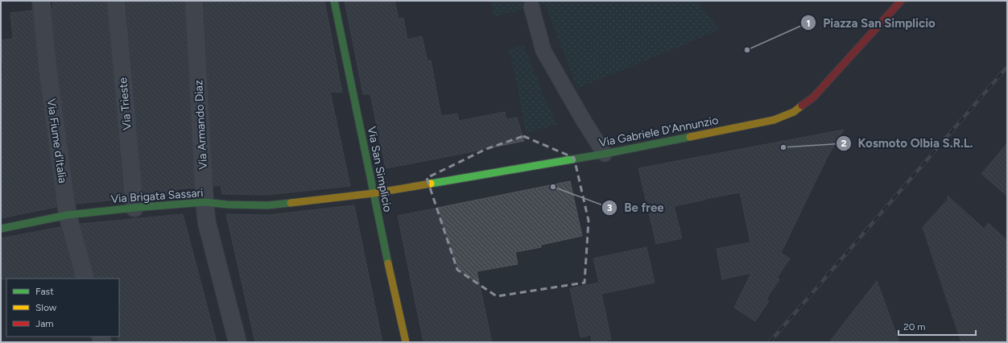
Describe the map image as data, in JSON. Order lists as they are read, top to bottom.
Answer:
{
  "streets": {
    "main road": ["Via Gabriele D'Annunzio", "Via San Simplicio", "Via Brigata Sassari"],
    "street": ["Via Trieste", "Via Armando Diaz", "Via Fiume d'Italia"]
  },
  "crossings": [
    ["Via Trieste", "Via Brigata Sassari"],
    ["Via Armando Diaz", "Via Brigata Sassari"],
    ["Via Gabriele D'Annunzio", "Via San Simplicio"],
    ["Via Gabriele D'Annunzio", "Via Brigata Sassari"],
    ["Via Fiume d'Italia", "Via Brigata Sassari"],
    ["Via San Simplicio", "Via Brigata Sassari"]
  ],
  "places": ["Piazza San Simplicio", "Kosmoto Olbia S.R.L.", "Be free"],
  "legend": ["Fast", "Slow", "Jam"],
  "scale_bar": "20 m"
}
